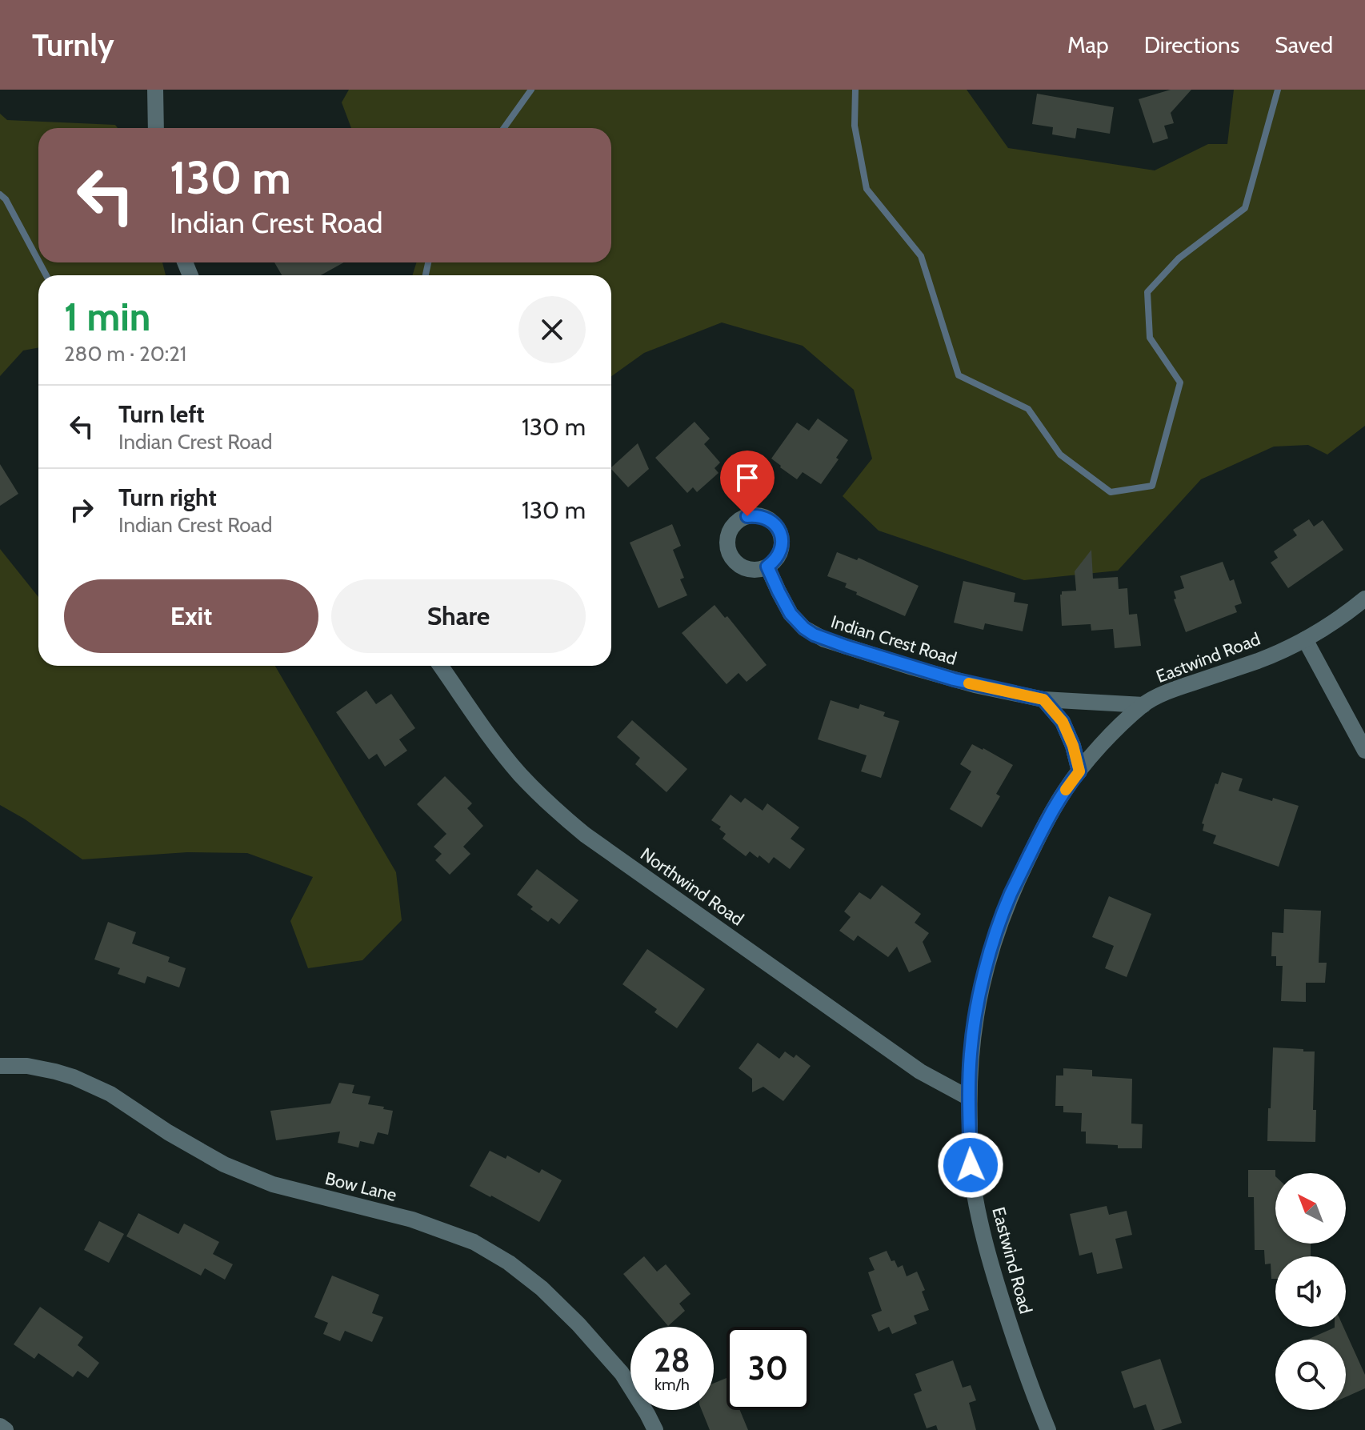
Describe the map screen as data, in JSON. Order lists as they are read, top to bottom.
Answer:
{
  "streets": {
    "street": [
      "Indian Crest Road",
      "Eastwind Road",
      "Northwind Road",
      "Bow Lane"
    ]
  },
  "crossings": [
    ["Indian Crest Road", "Eastwind Road"],
    ["Eastwind Road", "Northwind Road"]
  ],
  "north": "top left",
  "page": {
    "header": "Turnly",
    "nav": ["Map", "Directions", "Saved"],
    "turn": ["130 m", "Indian Crest Road"],
    "heading": ["1 min", "280 m · 20:21"],
    "list": [
      {
        "name": "Turn left",
        "note": "Indian Crest Road",
        "value": "130 m"
      },
      {
        "name": "Turn right",
        "note": "Indian Crest Road",
        "value": "130 m"
      }
    ],
    "buttons": ["Exit", "Share"],
    "speed": "28 km/h",
    "limit": "30"
  }
}
